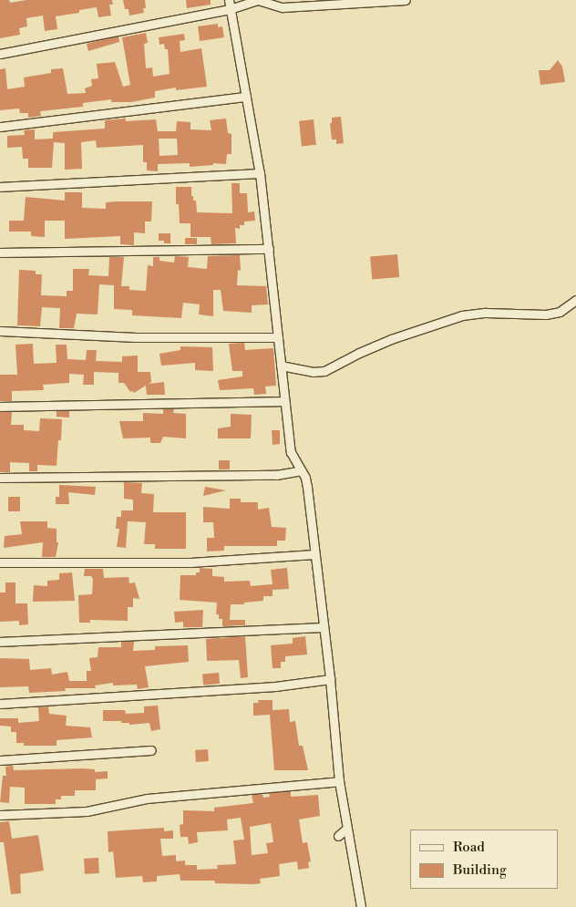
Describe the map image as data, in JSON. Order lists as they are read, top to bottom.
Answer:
{
  "legend": ["Road", "Building"]
}
